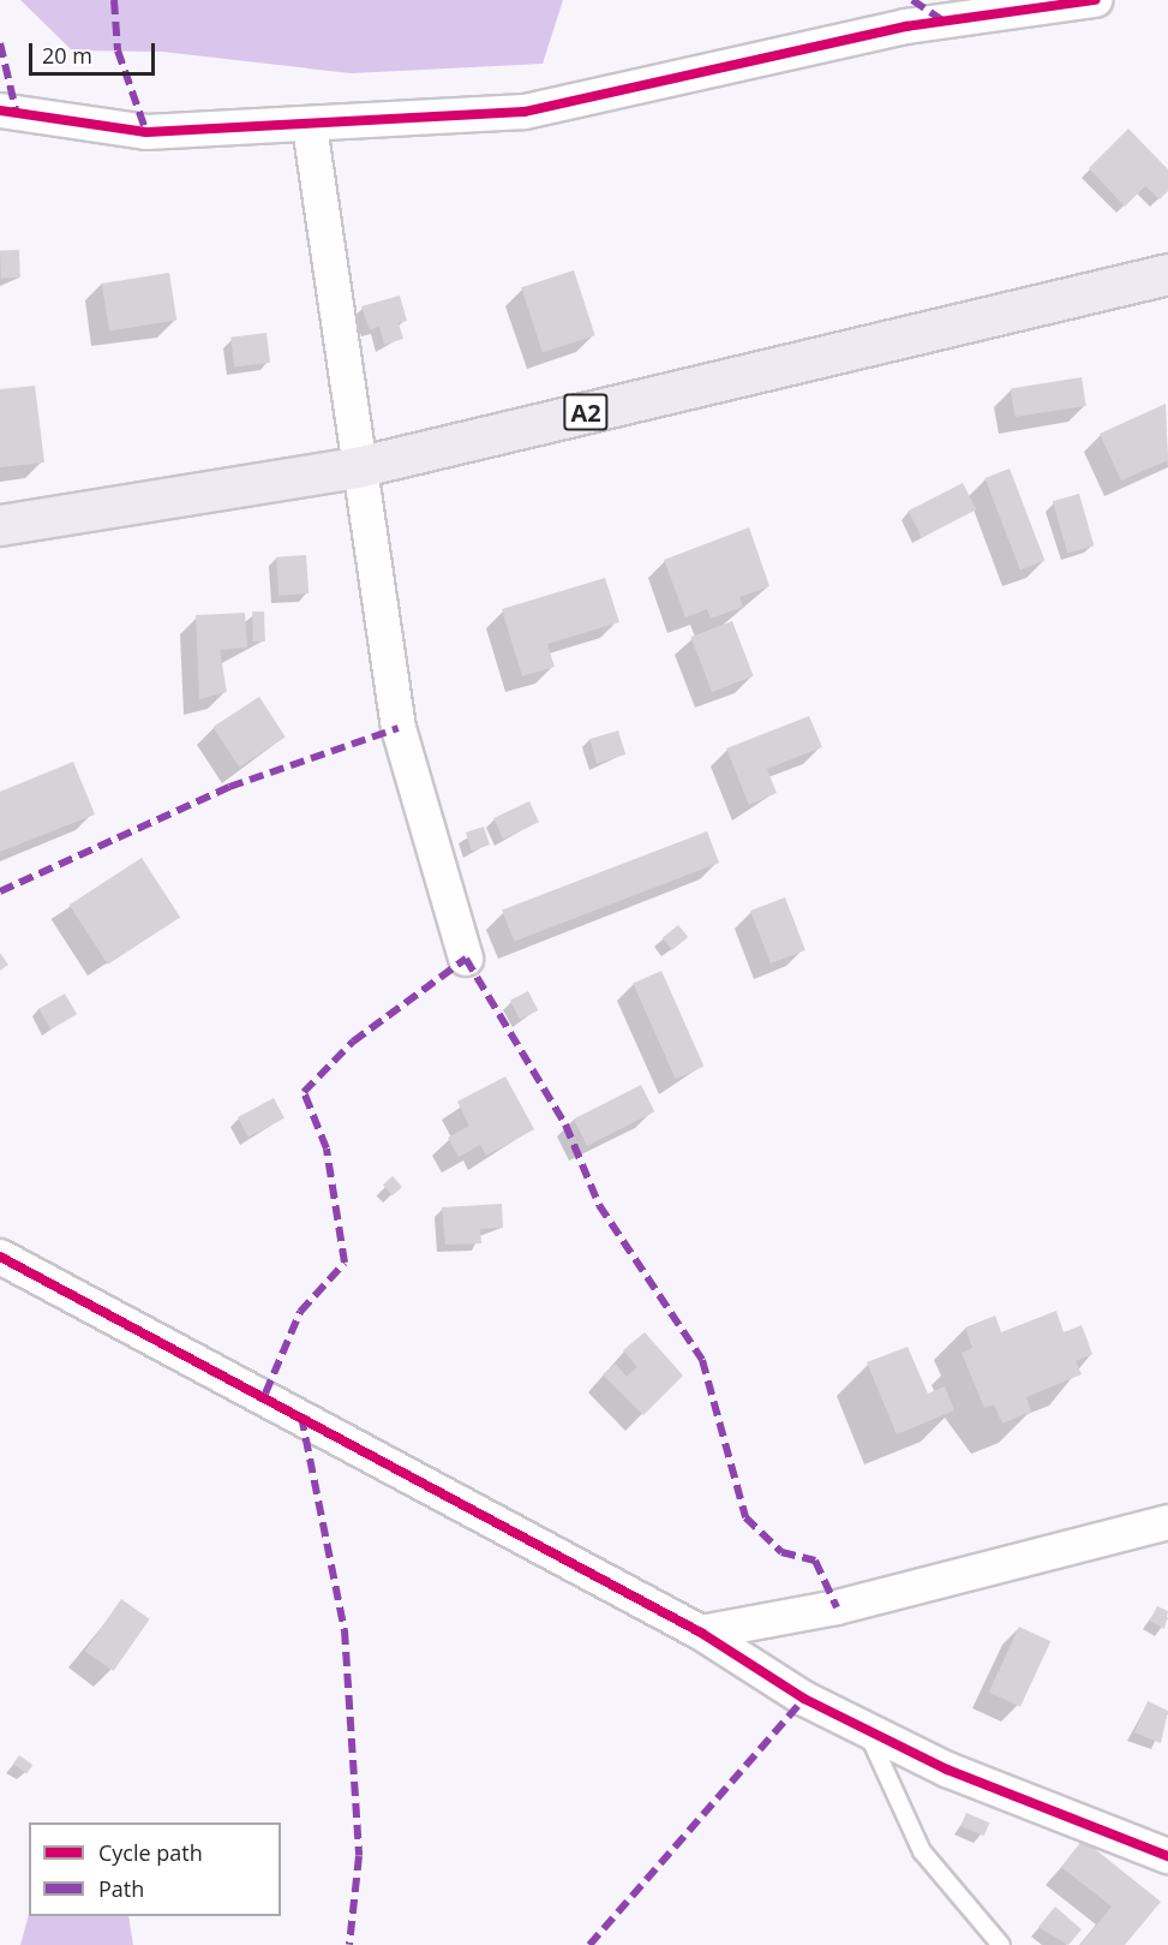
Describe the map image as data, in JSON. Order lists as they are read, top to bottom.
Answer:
{
  "streets": {
    "main road": ["A2"]
  },
  "legend": ["Cycle path", "Path"],
  "scale_bar": "20 m"
}
